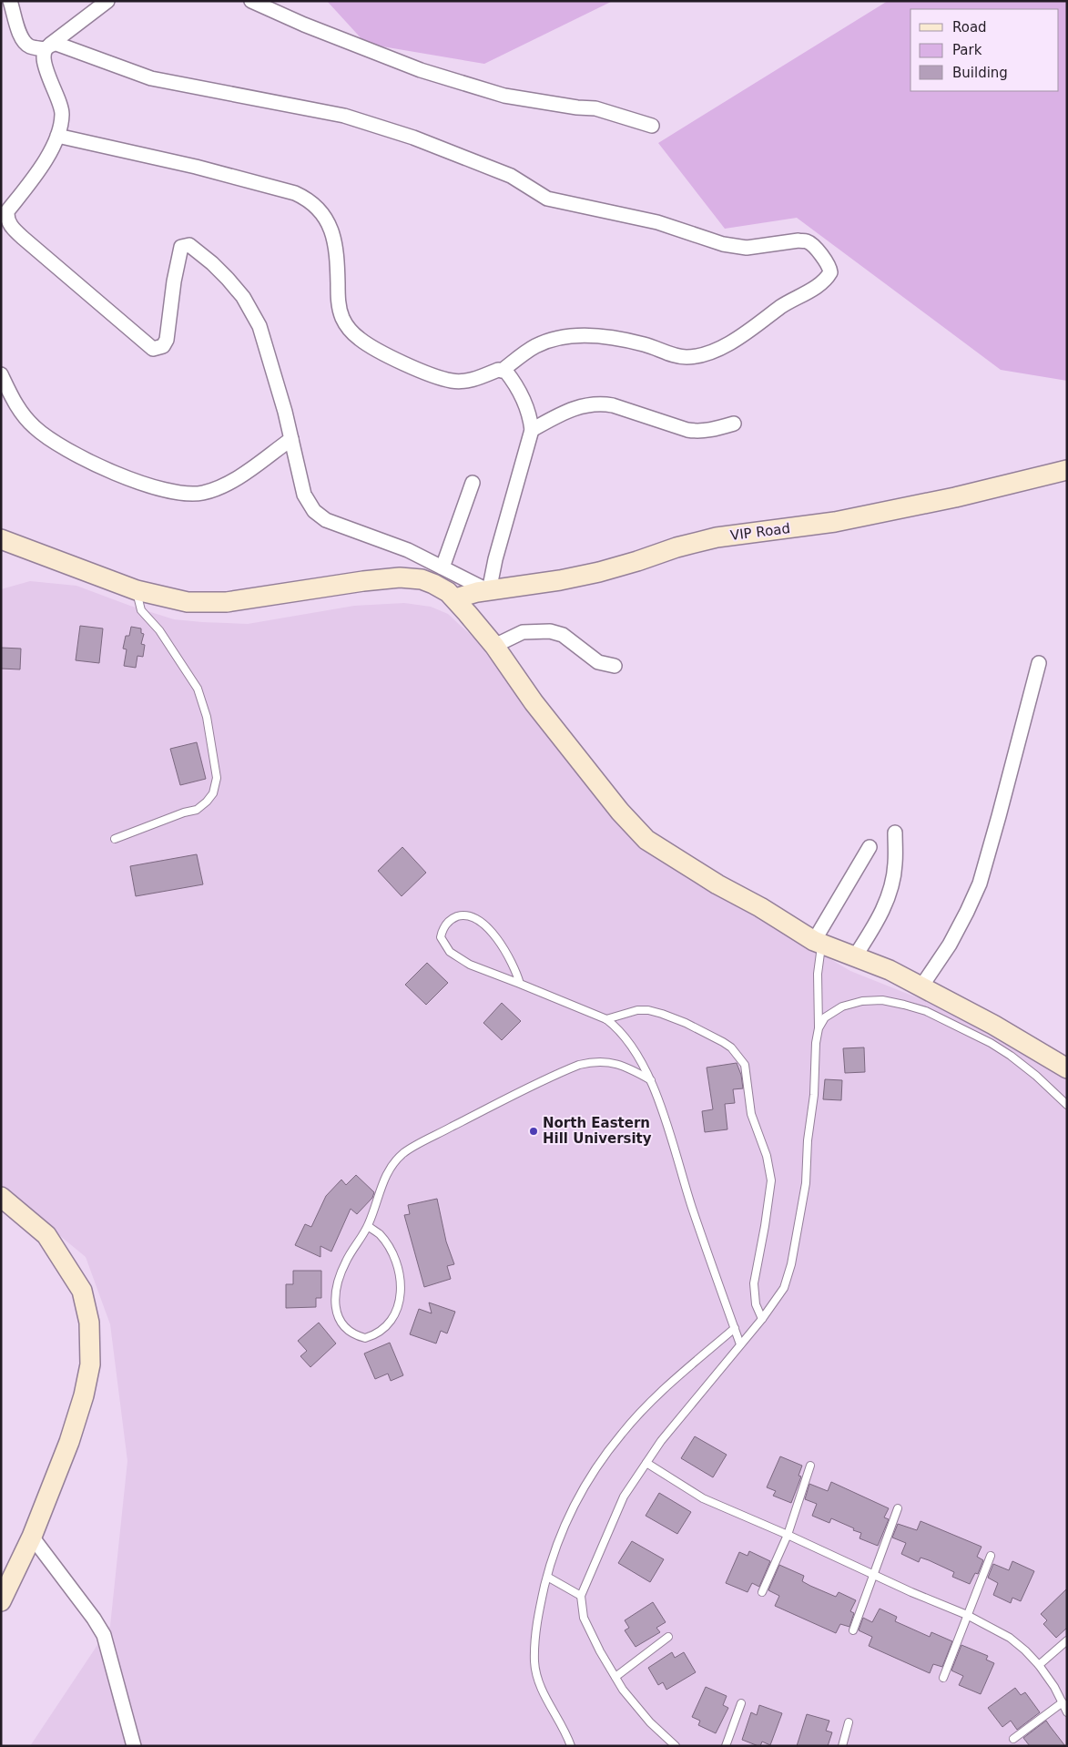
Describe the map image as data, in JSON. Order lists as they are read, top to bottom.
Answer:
{
  "streets": {
    "street": ["VIP Road"]
  },
  "places": ["North Eastern Hill University"],
  "legend": ["Road", "Park", "Building"]
}
